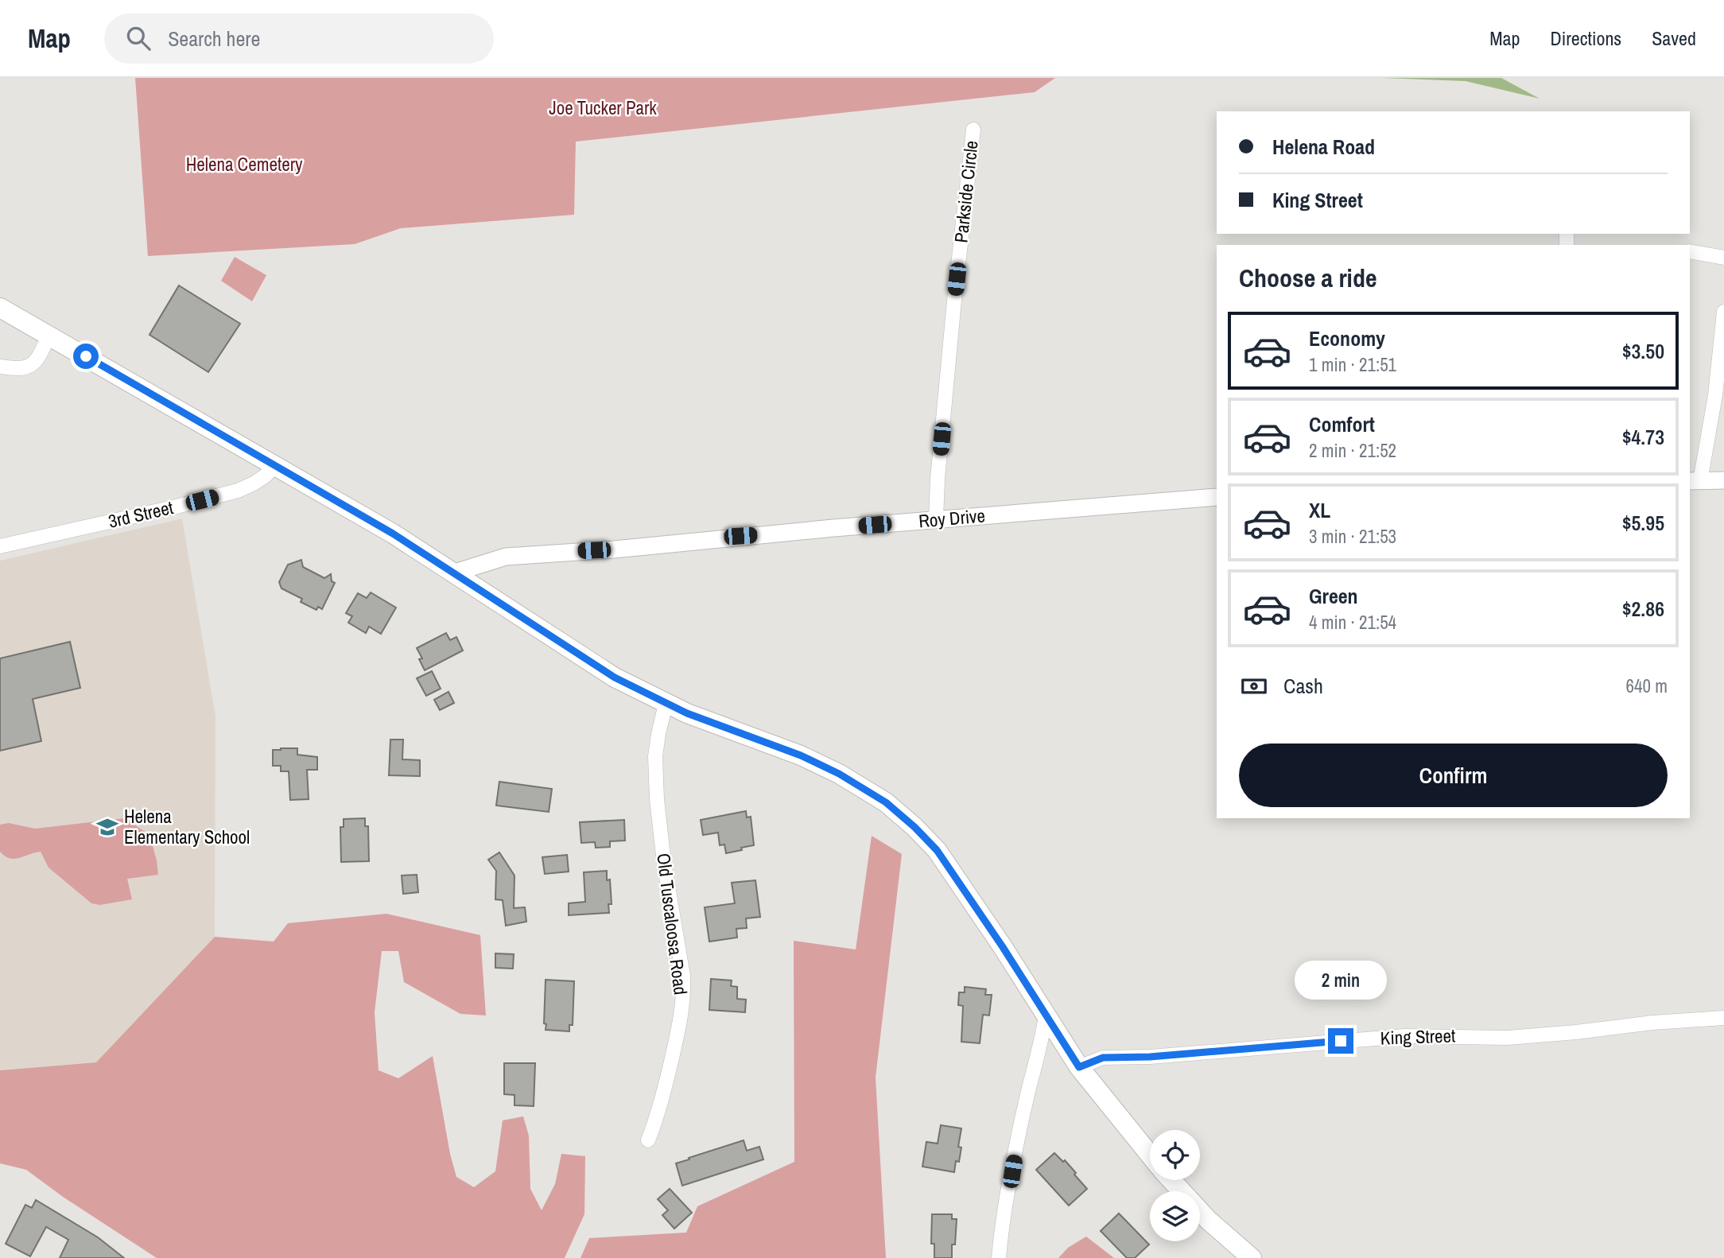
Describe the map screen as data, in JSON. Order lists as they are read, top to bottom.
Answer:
{
  "streets": {
    "street": [
      "Parkside Circle",
      "3rd Street",
      "Roy Drive",
      "Old Tuscaloosa Road",
      "King Street"
    ]
  },
  "crossings": [
    ["Parkside Circle", "Roy Drive"]
  ],
  "parks": ["Joe Tucker Park", "Helena Cemetery"],
  "places": {
    "school or university": ["Helena Elementary School"]
  },
  "page": {
    "header": "Map",
    "search": "Search here",
    "nav": ["Map", "Directions", "Saved"],
    "banner": ["Helena Road", "King Street"],
    "heading": "Choose a ride",
    "list": [
      {
        "name": "Economy",
        "note": "1 min · 21:51",
        "value": "$3.50"
      },
      {
        "name": "Comfort",
        "note": "2 min · 21:52",
        "value": "$4.73"
      },
      {
        "name": "XL",
        "note": "3 min · 21:53",
        "value": "$5.95"
      },
      {
        "name": "Green",
        "note": "4 min · 21:54",
        "value": "$2.86"
      }
    ],
    "pay": ["Cash", "640 m"],
    "buttons": "Confirm",
    "bubble": "2 min"
  }
}
